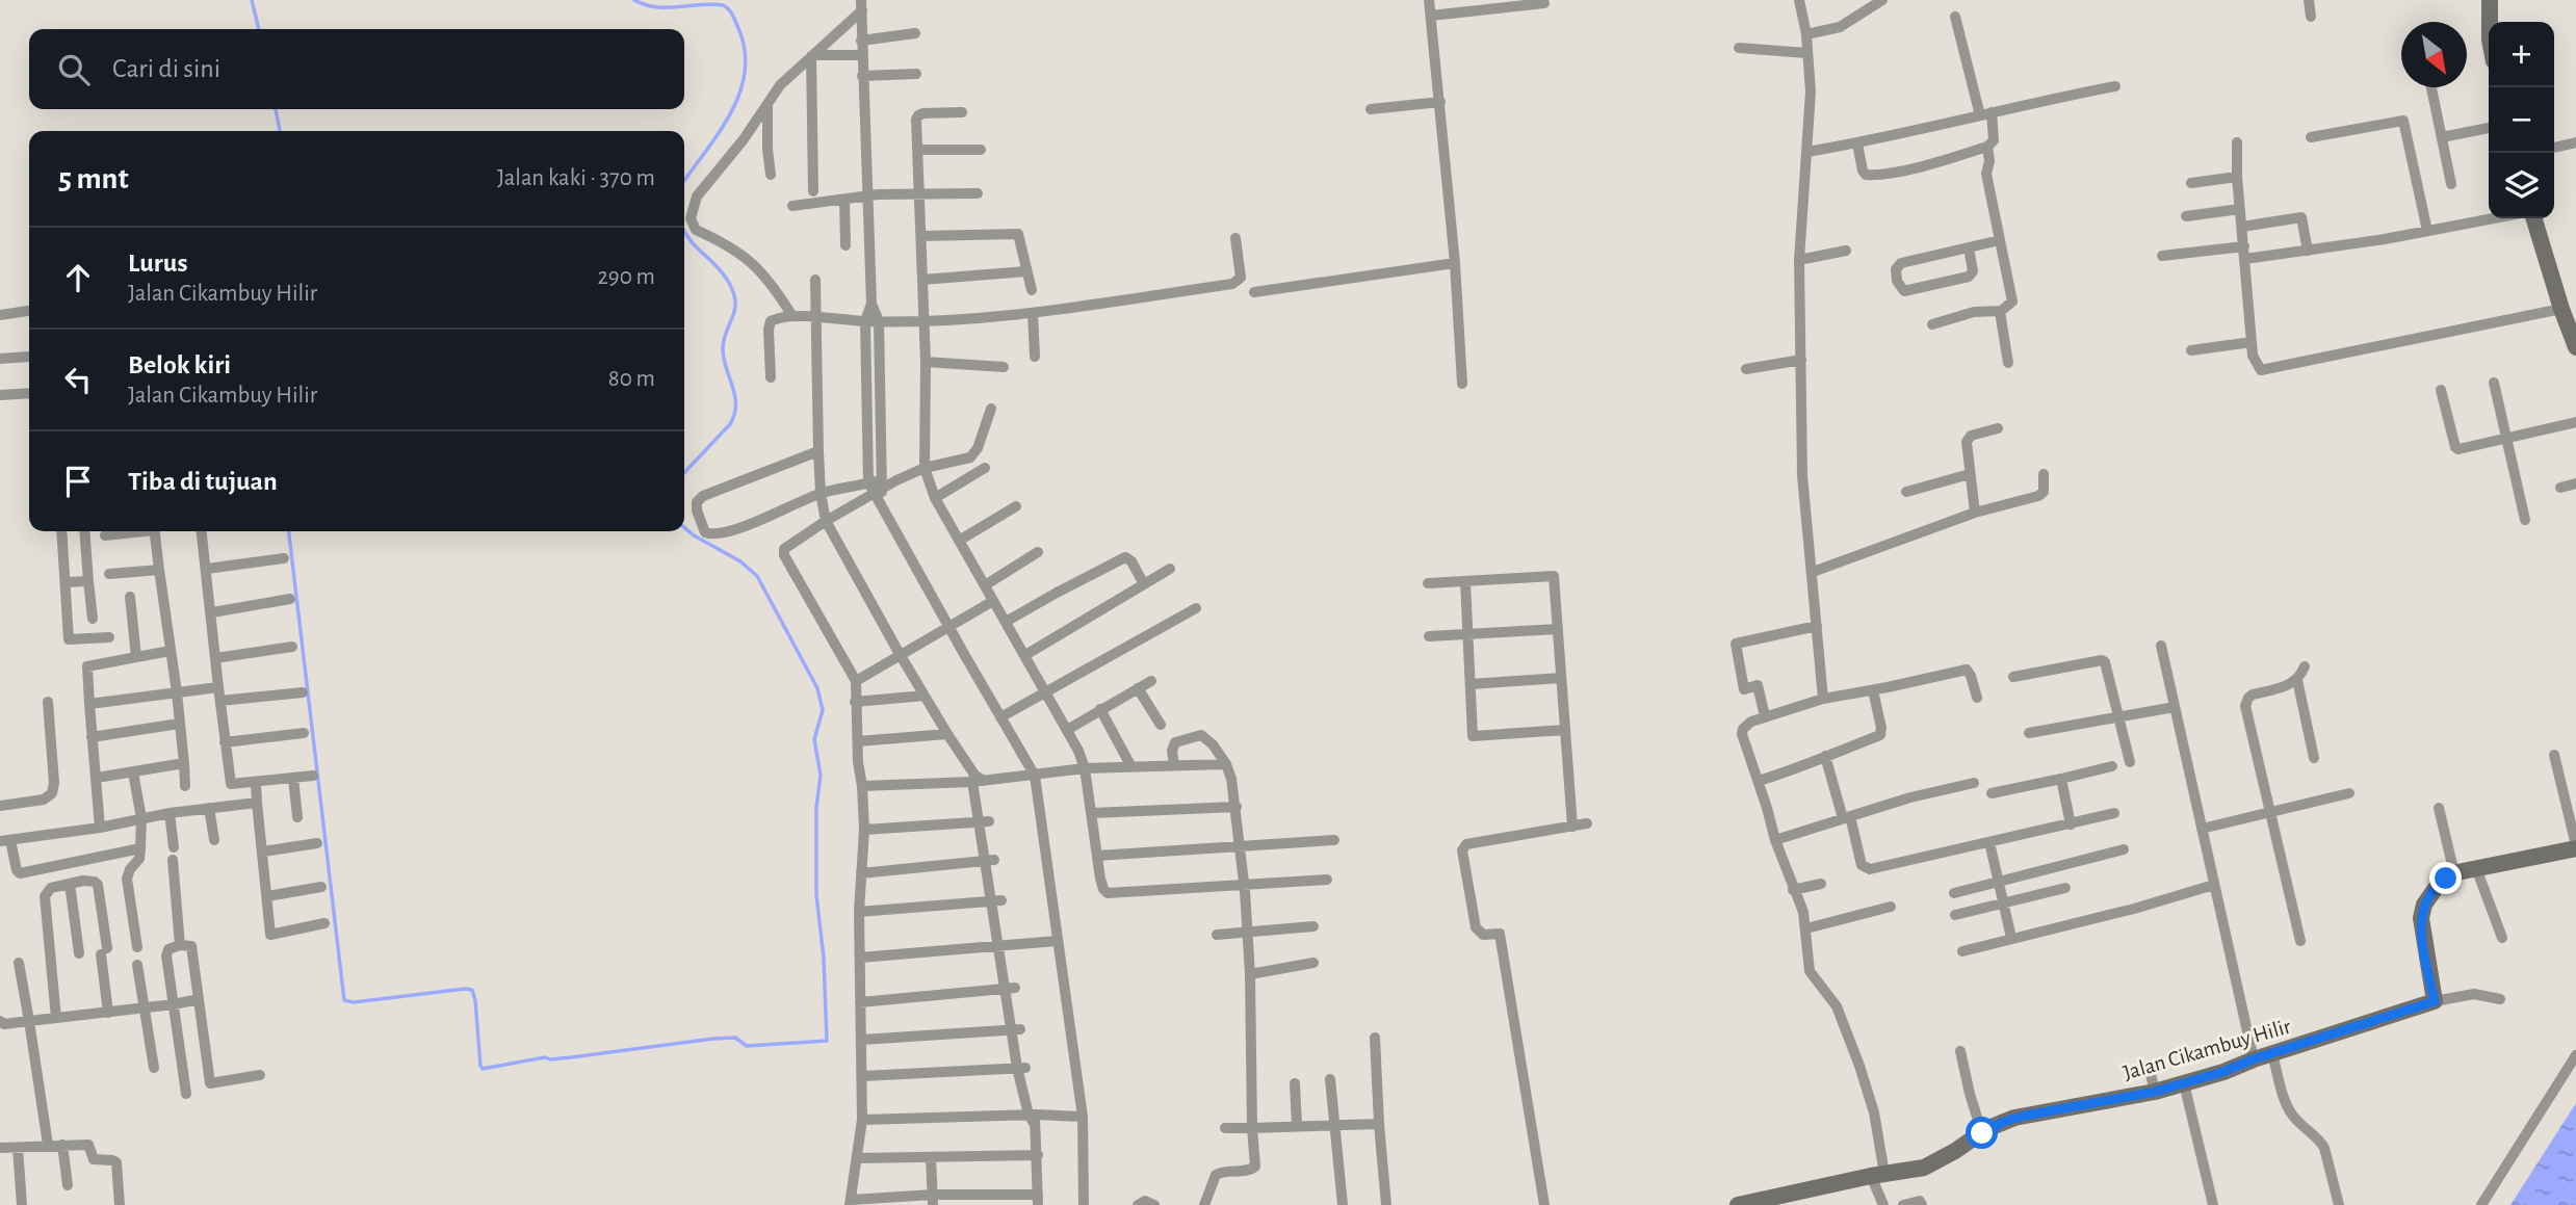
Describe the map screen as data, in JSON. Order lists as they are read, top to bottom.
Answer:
{
  "streets": {
    "street": ["Jalan Cikambuy Hilir"]
  },
  "north": "bottom right",
  "page": {
    "map_buttons": ["+", "−"],
    "search": "Cari di sini",
    "heading": ["5 mnt", "Jalan kaki · 370 m"],
    "list": [
      ["Lurus", "Jalan Cikambuy Hilir", "290 m"],
      ["Belok kiri", "Jalan Cikambuy Hilir", "80 m"],
      "Tiba di tujuan"
    ]
  }
}
